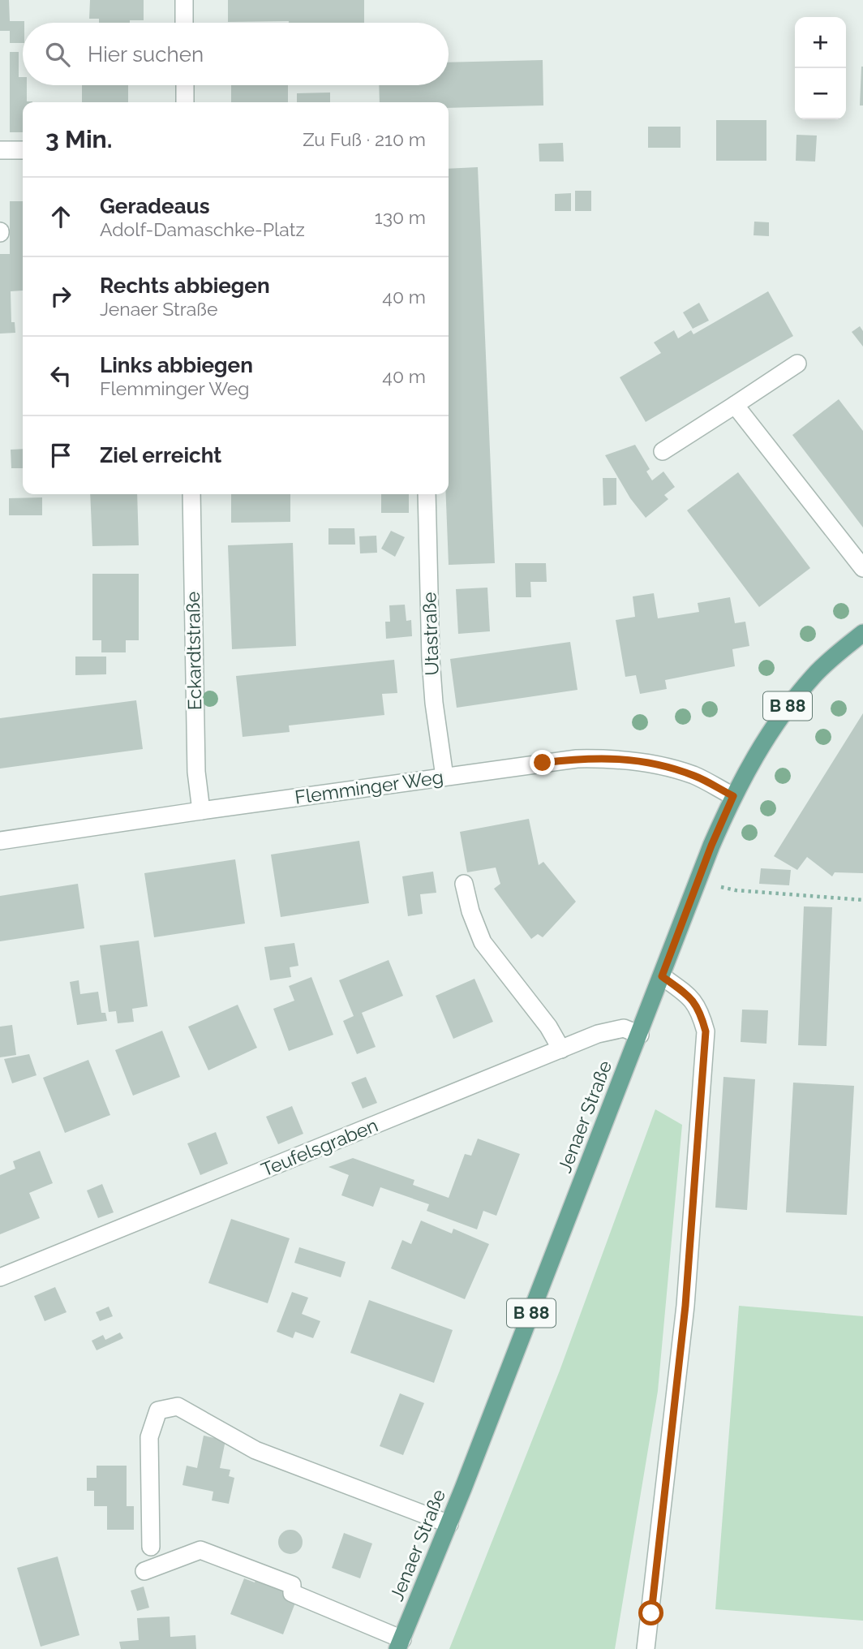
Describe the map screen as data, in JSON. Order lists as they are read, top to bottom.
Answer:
{
  "streets": {
    "main road": ["B 88", "Jenaer Straße"],
    "street": [
      "Utastraße",
      "Eckardtstraße",
      "Flemminger Weg",
      "Teufelsgraben"
    ]
  },
  "crossings": [
    ["Utastraße", "Flemminger Weg"],
    ["Eckardtstraße", "Flemminger Weg"],
    ["Flemminger Weg", "Jenaer Straße"],
    ["Jenaer Straße", "Teufelsgraben"]
  ],
  "page": {
    "map_buttons": ["+", "−"],
    "search": "Hier suchen",
    "heading": ["3 Min.", "Zu Fuß · 210 m"],
    "list": [
      ["Geradeaus", "Adolf-Damaschke-Platz", "130 m"],
      ["Rechts abbiegen", "Jenaer Straße", "40 m"],
      ["Links abbiegen", "Flemminger Weg", "40 m"],
      "Ziel erreicht"
    ]
  }
}
